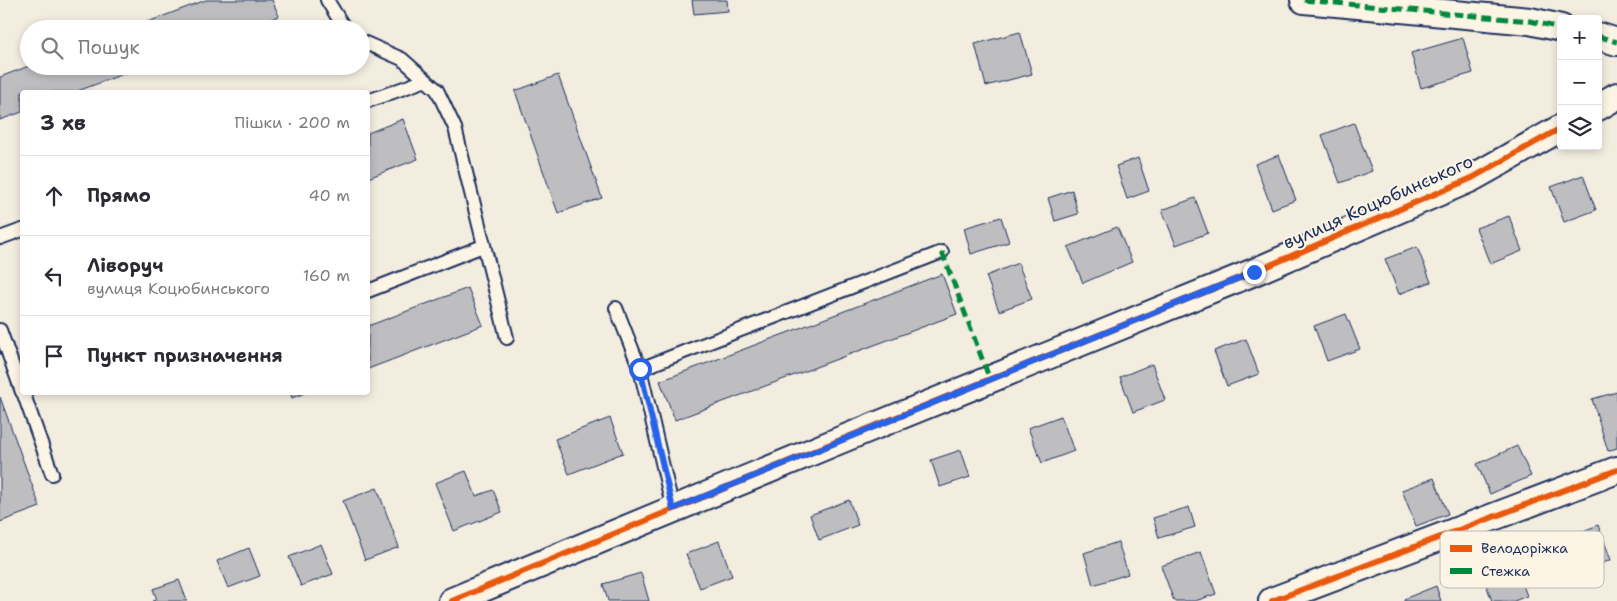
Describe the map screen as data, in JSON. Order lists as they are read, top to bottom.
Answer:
{
  "streets": {
    "street": ["вулиця Коцюбинського"]
  },
  "legend": ["Велодоріжка", "Стежка"],
  "page": {
    "map_buttons": ["+", "−"],
    "search": "Пошук",
    "heading": ["3 хв", "Пішки · 200 m"],
    "list": [
      ["Прямо", "40 m"],
      ["Ліворуч", "вулиця Коцюбинського", "160 m"],
      "Пункт призначення"
    ]
  }
}
